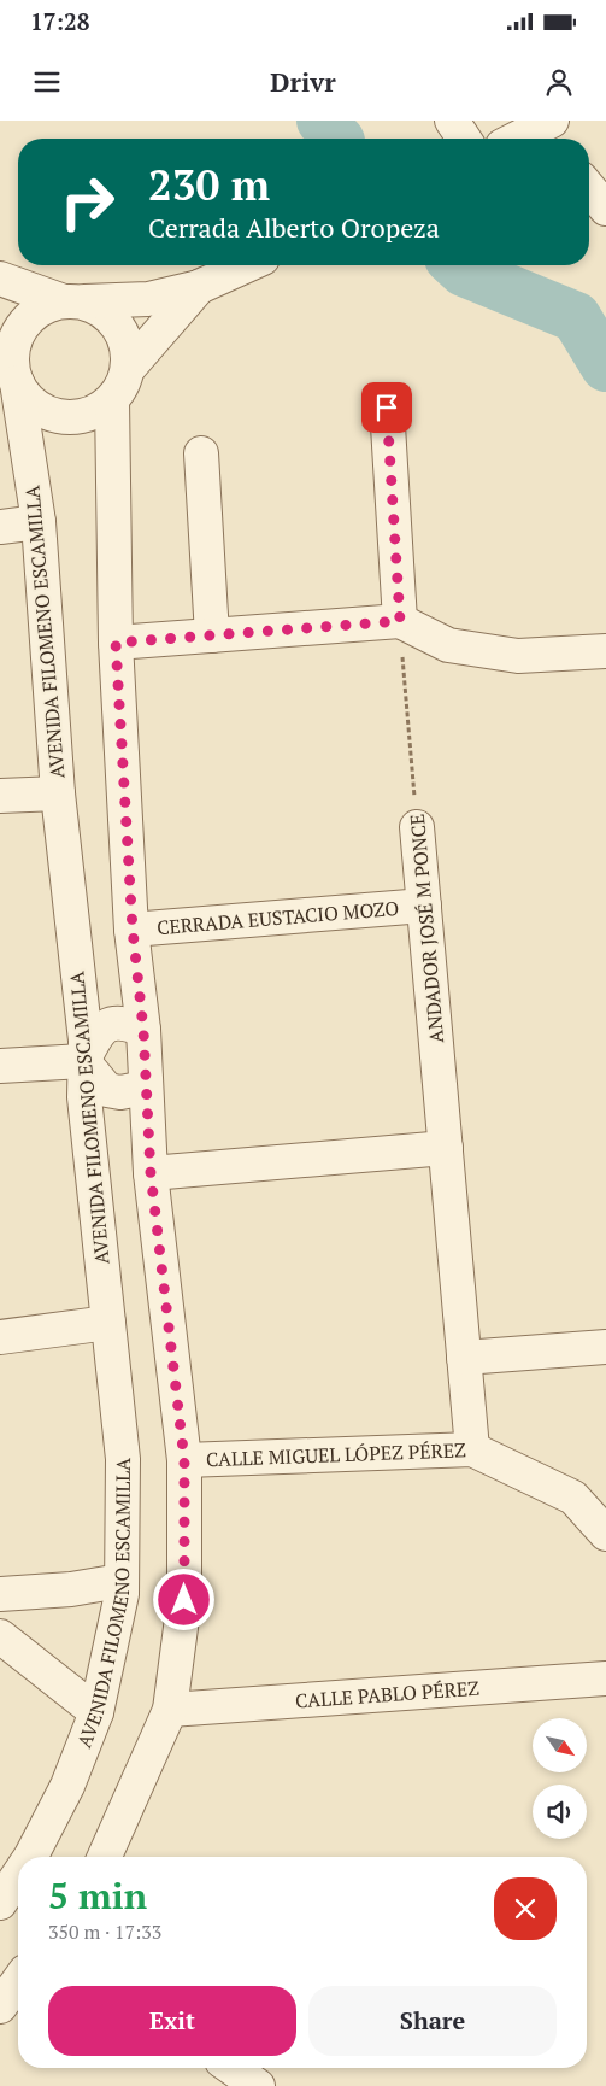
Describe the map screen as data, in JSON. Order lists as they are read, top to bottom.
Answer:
{
  "streets": {
    "street": [
      "AVENIDA FILOMENO ESCAMILLA",
      "CERRADA EUSTACIO MOZO",
      "ANDADOR JOSÉ M PONCE",
      "CALLE MIGUEL LÓPEZ PÉREZ",
      "CALLE PABLO PÉREZ"
    ]
  },
  "crossings": [
    ["CERRADA EUSTACIO MOZO", "ANDADOR JOSÉ M PONCE"],
    ["ANDADOR JOSÉ M PONCE", "CALLE MIGUEL LÓPEZ PÉREZ"]
  ],
  "north": "bottom right",
  "page": {
    "status": "17:28",
    "header": "Drivr",
    "turn": ["230 m", "Cerrada Alberto Oropeza"],
    "heading": ["5 min", "350 m · 17:33"],
    "buttons": ["Exit", "Share"]
  }
}
